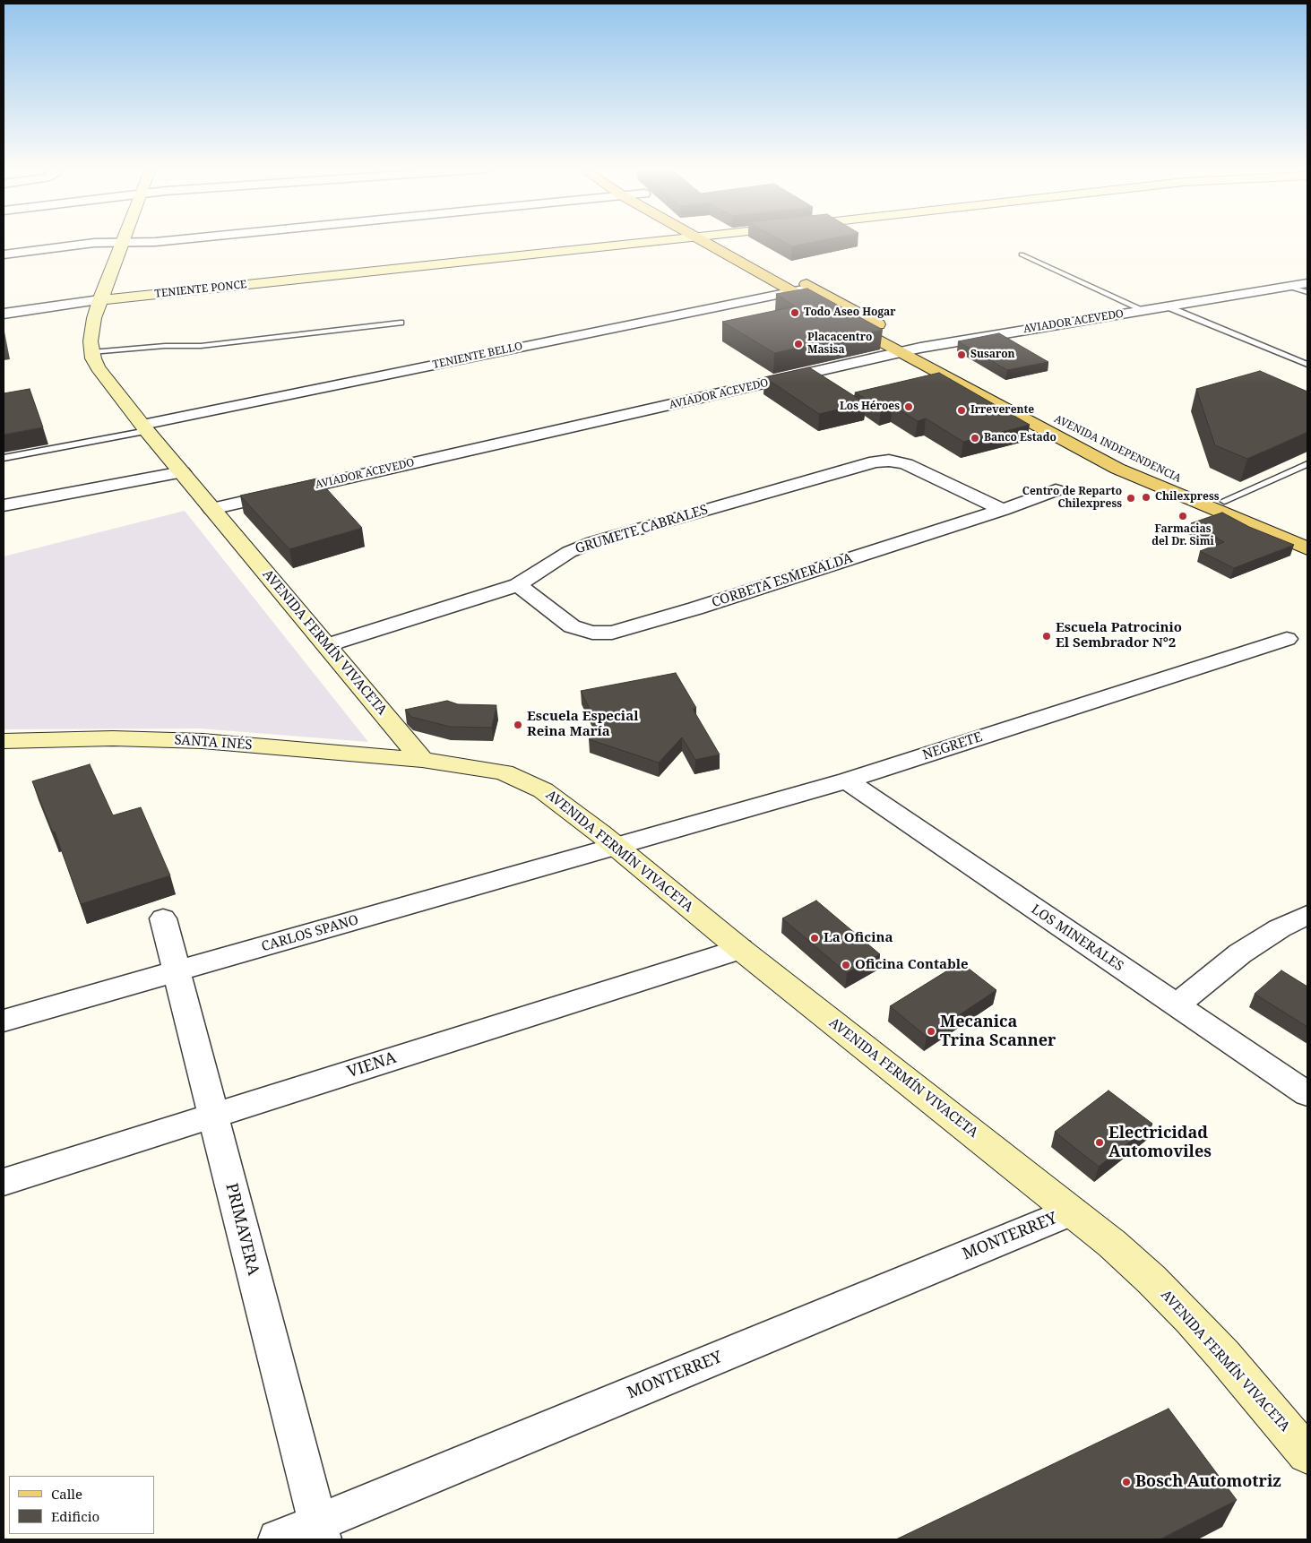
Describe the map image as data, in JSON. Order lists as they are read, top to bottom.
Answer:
{
  "streets": {
    "main road": [
      "TENIENTE PONCE",
      "AVENIDA INDEPENDENCIA",
      "AVENIDA FERMÍN VIVACETA",
      "SANTA INÉS"
    ],
    "street": [
      "AVIADOR ACEVEDO",
      "TENIENTE BELLO",
      "GRUMETE CABRALES",
      "CORBETA ESMERALDA",
      "NEGRETE",
      "CARLOS SPANO",
      "LOS MINERALES",
      "VIENA",
      "PRIMAVERA",
      "MONTERREY"
    ]
  },
  "crossings": [
    ["TENIENTE PONCE", "AVENIDA FERMÍN VIVACETA"],
    ["AVIADOR ACEVEDO", "AVENIDA INDEPENDENCIA"],
    ["AVIADOR ACEVEDO", "AVENIDA FERMÍN VIVACETA"],
    ["TENIENTE BELLO", "AVENIDA INDEPENDENCIA"],
    ["TENIENTE BELLO", "AVENIDA FERMÍN VIVACETA"],
    ["GRUMETE CABRALES", "CORBETA ESMERALDA"],
    ["GRUMETE CABRALES", "AVENIDA FERMÍN VIVACETA"],
    ["AVENIDA FERMÍN VIVACETA", "SANTA INÉS"],
    ["AVENIDA FERMÍN VIVACETA", "NEGRETE"],
    ["AVENIDA FERMÍN VIVACETA", "CARLOS SPANO"],
    ["AVENIDA FERMÍN VIVACETA", "VIENA"],
    ["AVENIDA FERMÍN VIVACETA", "MONTERREY"],
    ["NEGRETE", "CARLOS SPANO"],
    ["NEGRETE", "LOS MINERALES"],
    ["CARLOS SPANO", "PRIMAVERA"],
    ["VIENA", "PRIMAVERA"],
    ["PRIMAVERA", "MONTERREY"]
  ],
  "places": [
    "Todo Aseo Hogar",
    "Placacentro Masisa",
    "Susaron",
    "Los Héroes",
    "Irreverente",
    "Banco Estado",
    "Chilexpress",
    "Centro de Reparto Chilexpress",
    "Farmacias del Dr. Simi",
    "Escuela Patrocinio El Sembrador N°2",
    "Escuela Especial Reina María",
    "La Oficina",
    "Oficina Contable",
    "Mecanica Trina Scanner",
    "Electricidad Automoviles",
    "Bosch Automotriz"
  ],
  "legend": ["Calle", "Edificio"]
}
